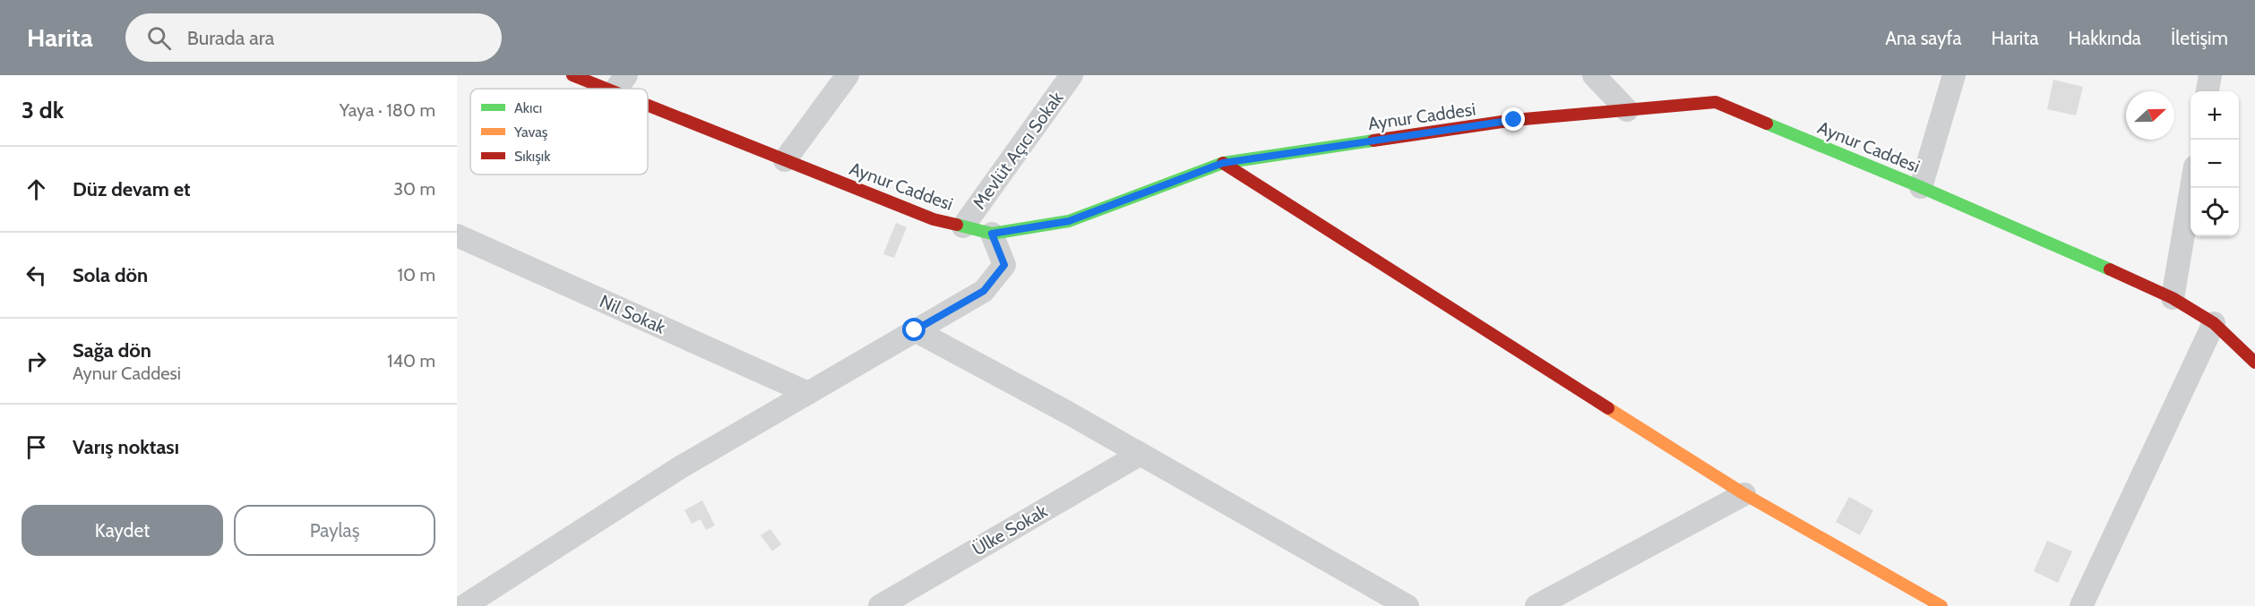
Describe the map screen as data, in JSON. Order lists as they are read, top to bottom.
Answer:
{
  "streets": {
    "street": [
      "Aynur Caddesi",
      "Mevlüt Açıcı Sokak",
      "Nil Sokak",
      "Ülke Sokak"
    ]
  },
  "crossings": [
    ["Aynur Caddesi", "Mevlüt Açıcı Sokak"]
  ],
  "legend": ["Akıcı", "Yavaş", "Sıkışık"],
  "north": "right",
  "page": {
    "header": "Harita",
    "search": "Burada ara",
    "nav": [
      "Ana sayfa",
      "Harita",
      "Hakkında",
      "İletişim"
    ],
    "heading": ["3 dk", "Yaya · 180 m"],
    "map_buttons": ["+", "−"],
    "list": [
      ["Düz devam et", "30 m"],
      ["Sola dön", "10 m"],
      ["Sağa dön", "Aynur Caddesi", "140 m"],
      "Varış noktası"
    ],
    "buttons": ["Kaydet", "Paylaş"]
  }
}
